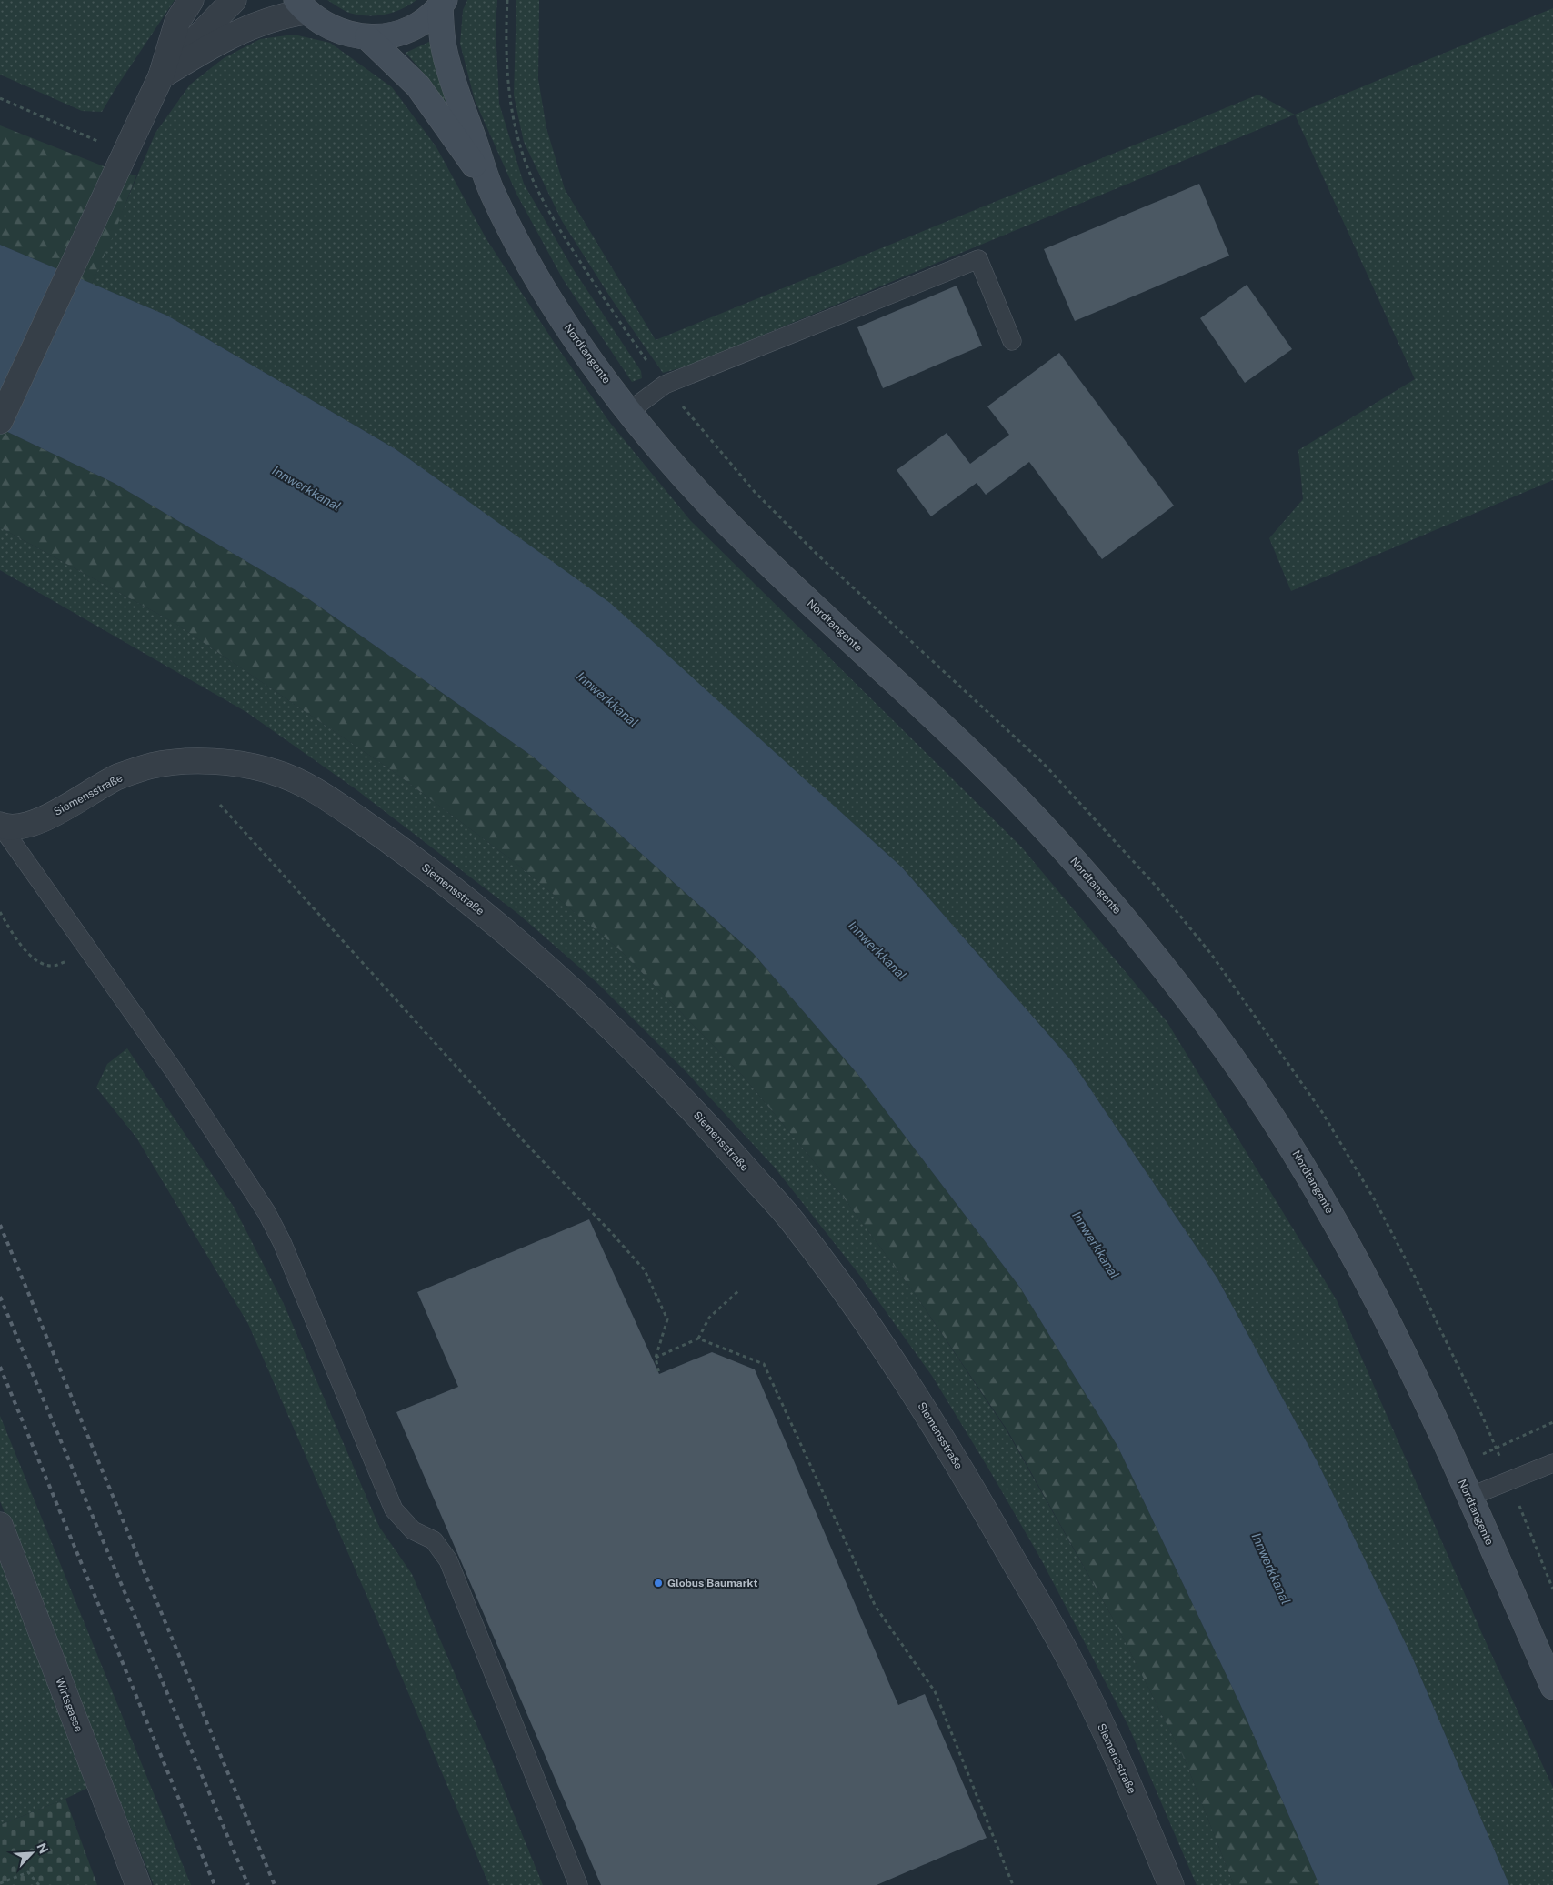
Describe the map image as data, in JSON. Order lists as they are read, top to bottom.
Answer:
{
  "streets": {
    "main road": ["Nordtangente"],
    "street": ["Siemensstraße", "Wirtsgasse"]
  },
  "water": ["Innwerkkanal"],
  "places": ["Globus Baumarkt"],
  "north": "top right"
}
